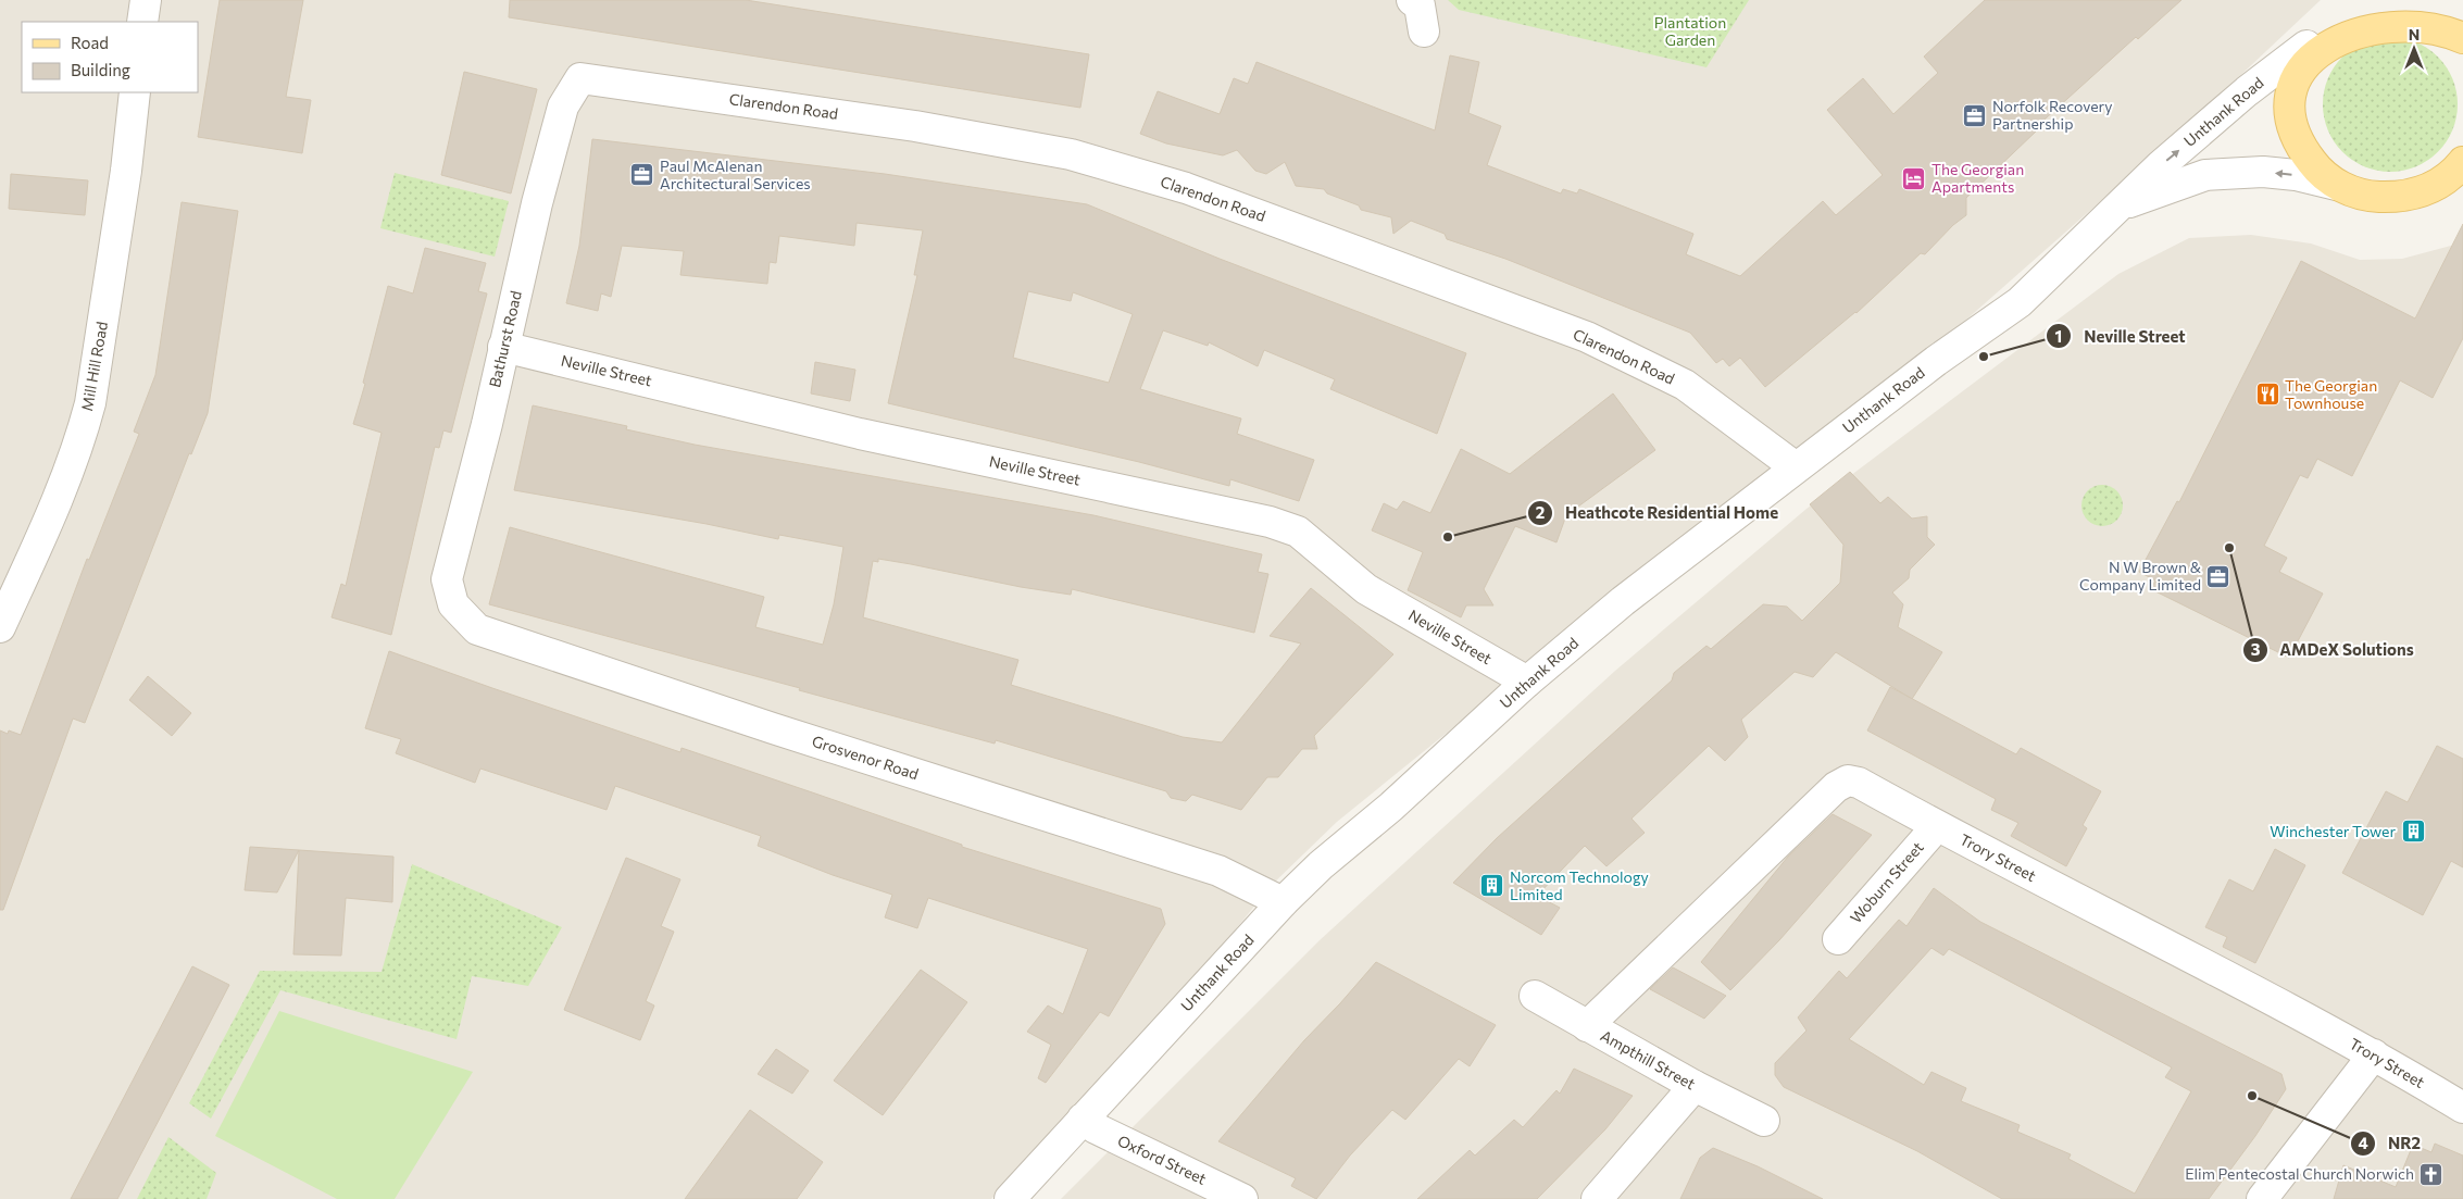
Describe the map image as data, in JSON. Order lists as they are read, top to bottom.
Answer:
{
  "streets": {
    "street": [
      "Clarendon Road",
      "Unthank Road",
      "Bathurst Road",
      "Mill Hill Road",
      "Neville Street",
      "Grosvenor Road",
      "Trory Street",
      "Woburn Street",
      "Ampthill Street",
      "Oxford Street"
    ]
  },
  "crossings": [
    ["Clarendon Road", "Unthank Road"],
    ["Clarendon Road", "Bathurst Road"],
    ["Unthank Road", "Neville Street"],
    ["Unthank Road", "Grosvenor Road"],
    ["Unthank Road", "Oxford Street"],
    ["Bathurst Road", "Neville Street"],
    ["Bathurst Road", "Grosvenor Road"],
    ["Trory Street", "Woburn Street"],
    ["Trory Street", "Ampthill Street"]
  ],
  "parks": ["Plantation Garden"],
  "places": {
    "office": ["Norfolk Recovery Partnership", "Paul McAlenan Architectural Services", "N W Brown & Company Limited"],
    "hotel": ["The Georgian Apartments"],
    "other": [
      "Neville Street",
      "Heathcote Residential Home",
      "AMDeX Solutions",
      "NR2"
    ],
    "restaurant": ["The Georgian Townhouse"],
    "building": ["Winchester Tower", "Norcom Technology Limited"],
    "church": ["Elim Pentecostal Church Norwich"]
  },
  "legend": ["Road", "Building"],
  "north": "top"
}
